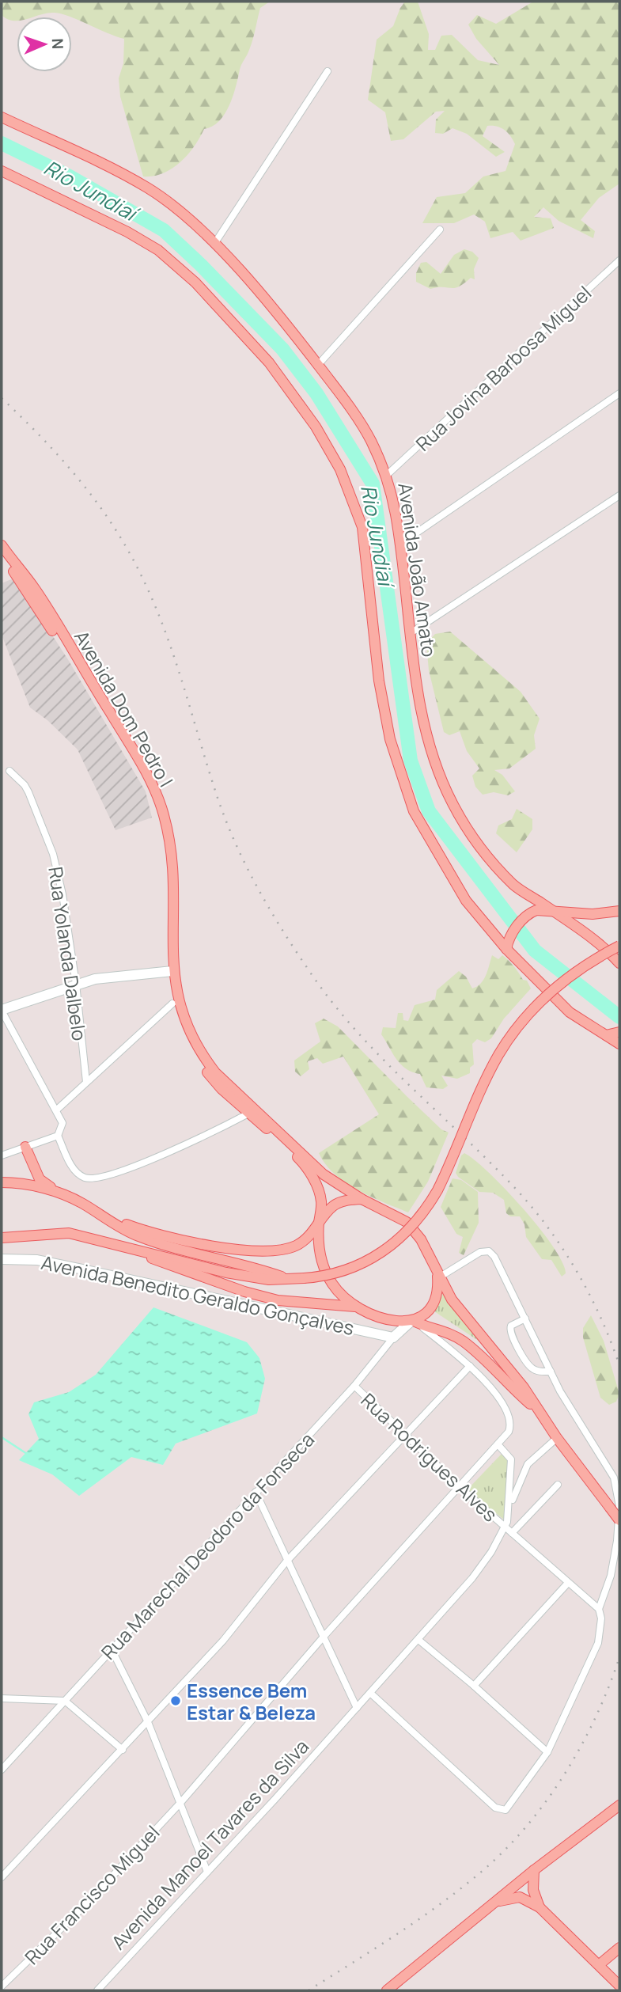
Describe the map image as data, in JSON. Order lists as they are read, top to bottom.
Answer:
{
  "streets": {
    "main road": ["Avenida João Amato", "Avenida Dom Pedro I"],
    "street": [
      "Rua Jovina Barbosa Miguel",
      "Rua Yolanda Dalbelo",
      "Avenida Benedito Geraldo Gonçalves",
      "Rua Rodrigues Alves",
      "Rua Marechal Deodoro da Fonseca",
      "Avenida Manoel Tavares da Silva",
      "Rua Francisco Miguel"
    ]
  },
  "crossings": [
    ["Rua Jovina Barbosa Miguel", "Avenida João Amato"],
    ["Avenida Benedito Geraldo Gonçalves", "Rua Marechal Deodoro da Fonseca"],
    ["Rua Rodrigues Alves", "Rua Marechal Deodoro da Fonseca"],
    ["Rua Rodrigues Alves", "Avenida Manoel Tavares da Silva"]
  ],
  "water": ["Rio Jundiaí"],
  "places": ["Essence Bem Estar & Beleza"],
  "north": "right"
}
